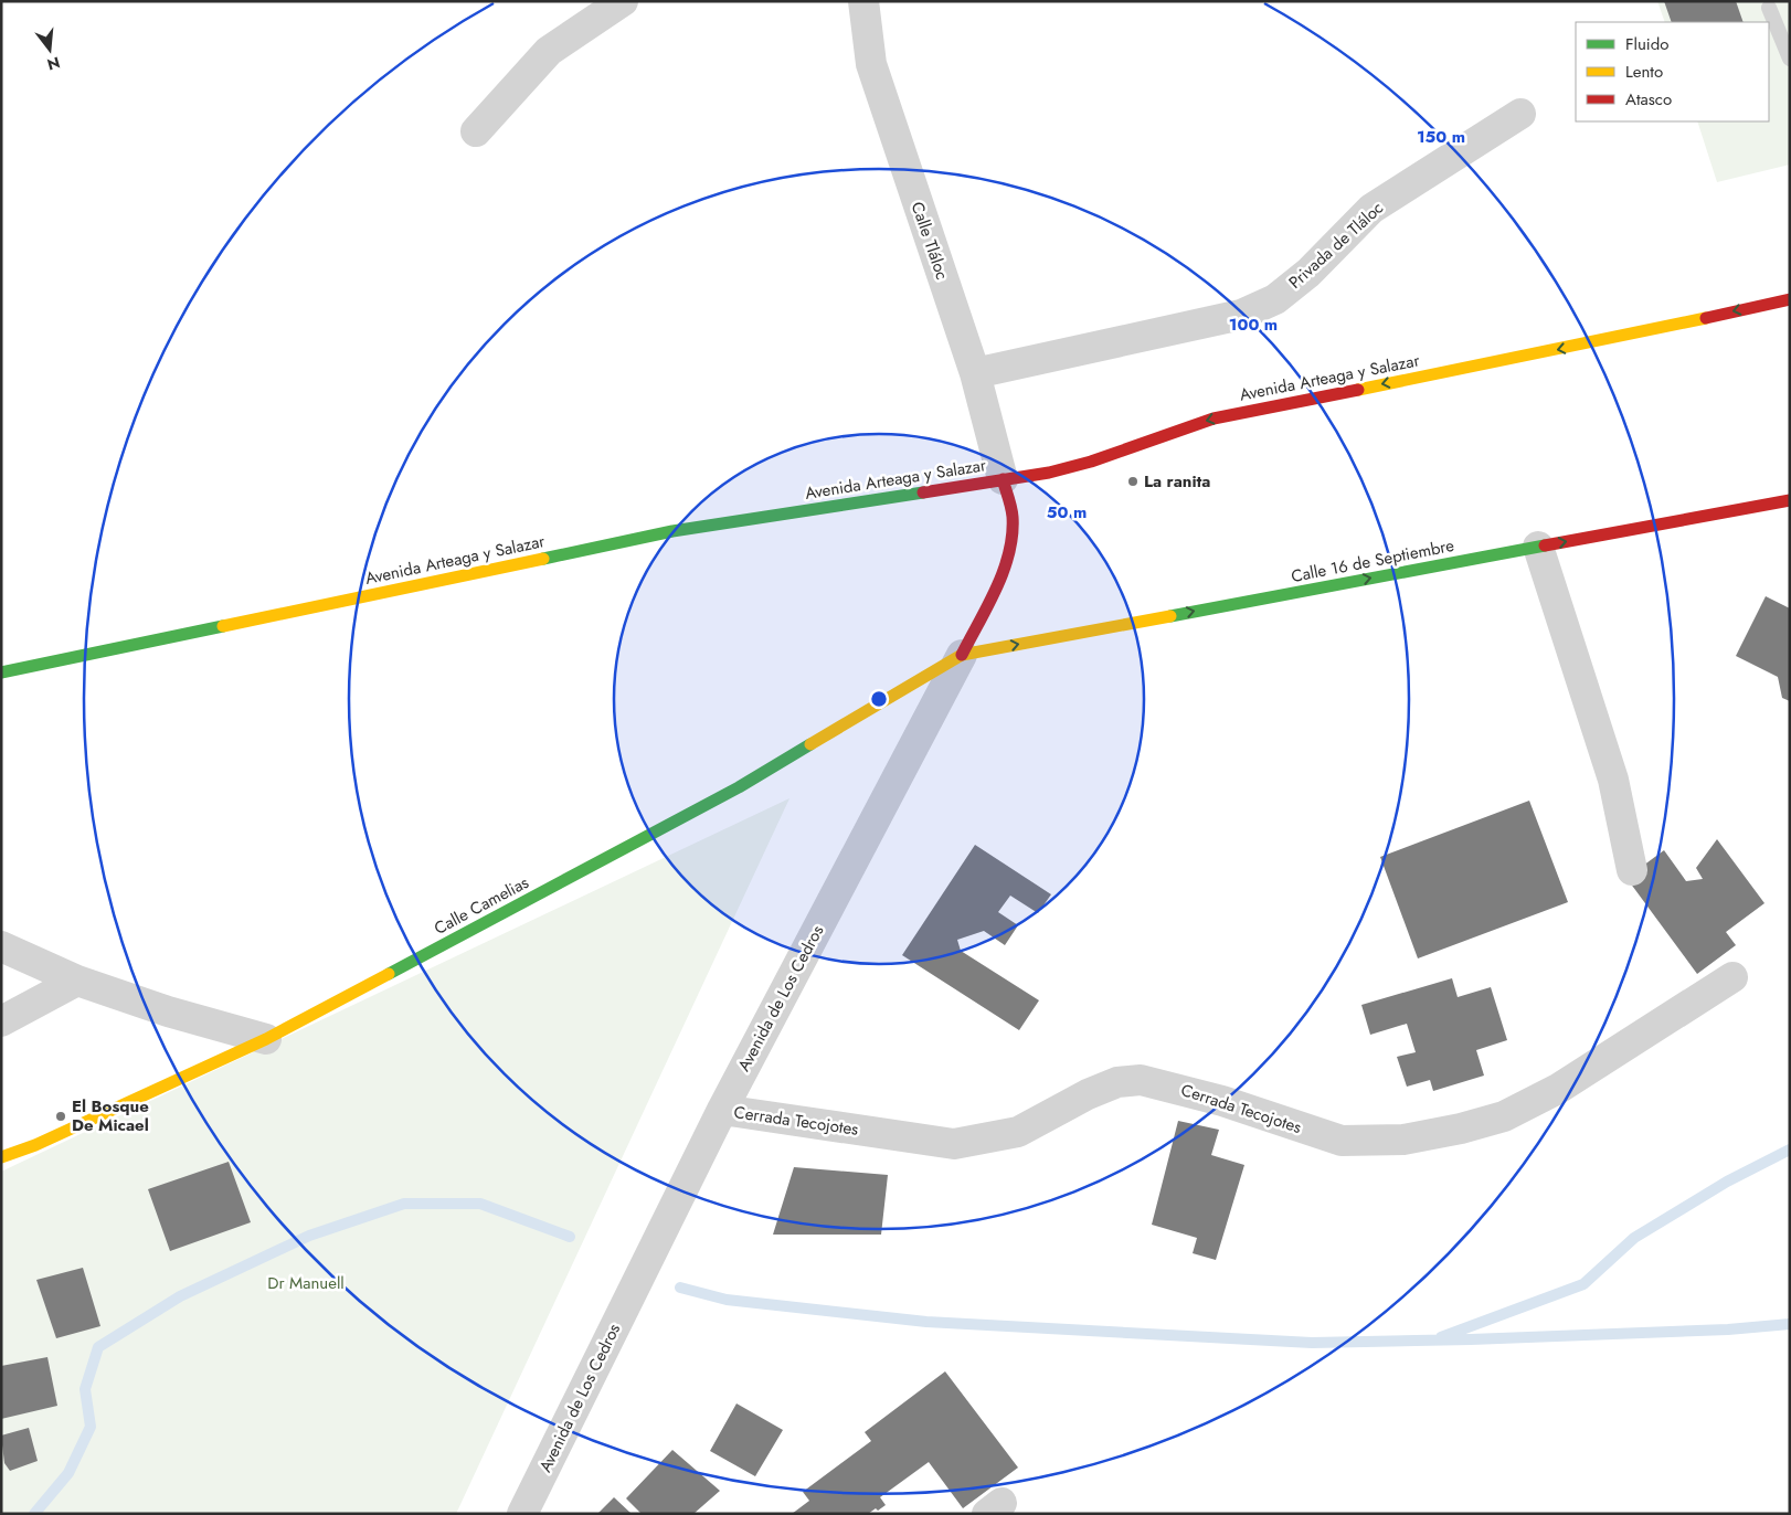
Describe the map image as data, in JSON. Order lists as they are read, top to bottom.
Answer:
{
  "streets": {
    "street": [
      "Calle Tláloc",
      "Privada de Tláloc",
      "Avenida Arteaga y Salazar",
      "Calle 16 de Septiembre",
      "Calle Camelias",
      "Avenida de Los Cedros",
      "Cerrada Tecojotes"
    ]
  },
  "crossings": [
    ["Calle Tláloc", "Privada de Tláloc"],
    ["Calle Tláloc", "Avenida Arteaga y Salazar"],
    ["Calle Tláloc", "Avenida de Los Cedros"],
    ["Avenida Arteaga y Salazar", "Avenida de Los Cedros"],
    ["Calle 16 de Septiembre", "Calle Camelias"],
    ["Calle 16 de Septiembre", "Avenida de Los Cedros"],
    ["Calle Camelias", "Avenida de Los Cedros"],
    ["Avenida de Los Cedros", "Cerrada Tecojotes"]
  ],
  "one_way": ["Avenida Arteaga y Salazar", "Calle 16 de Septiembre"],
  "parks": ["Dr Manuell"],
  "places": ["La ranita", "El Bosque De Micael"],
  "legend": ["Fluido", "Lento", "Atasco"],
  "north": "bottom",
  "rings": ["150 m", "100 m", "50 m"]
}
